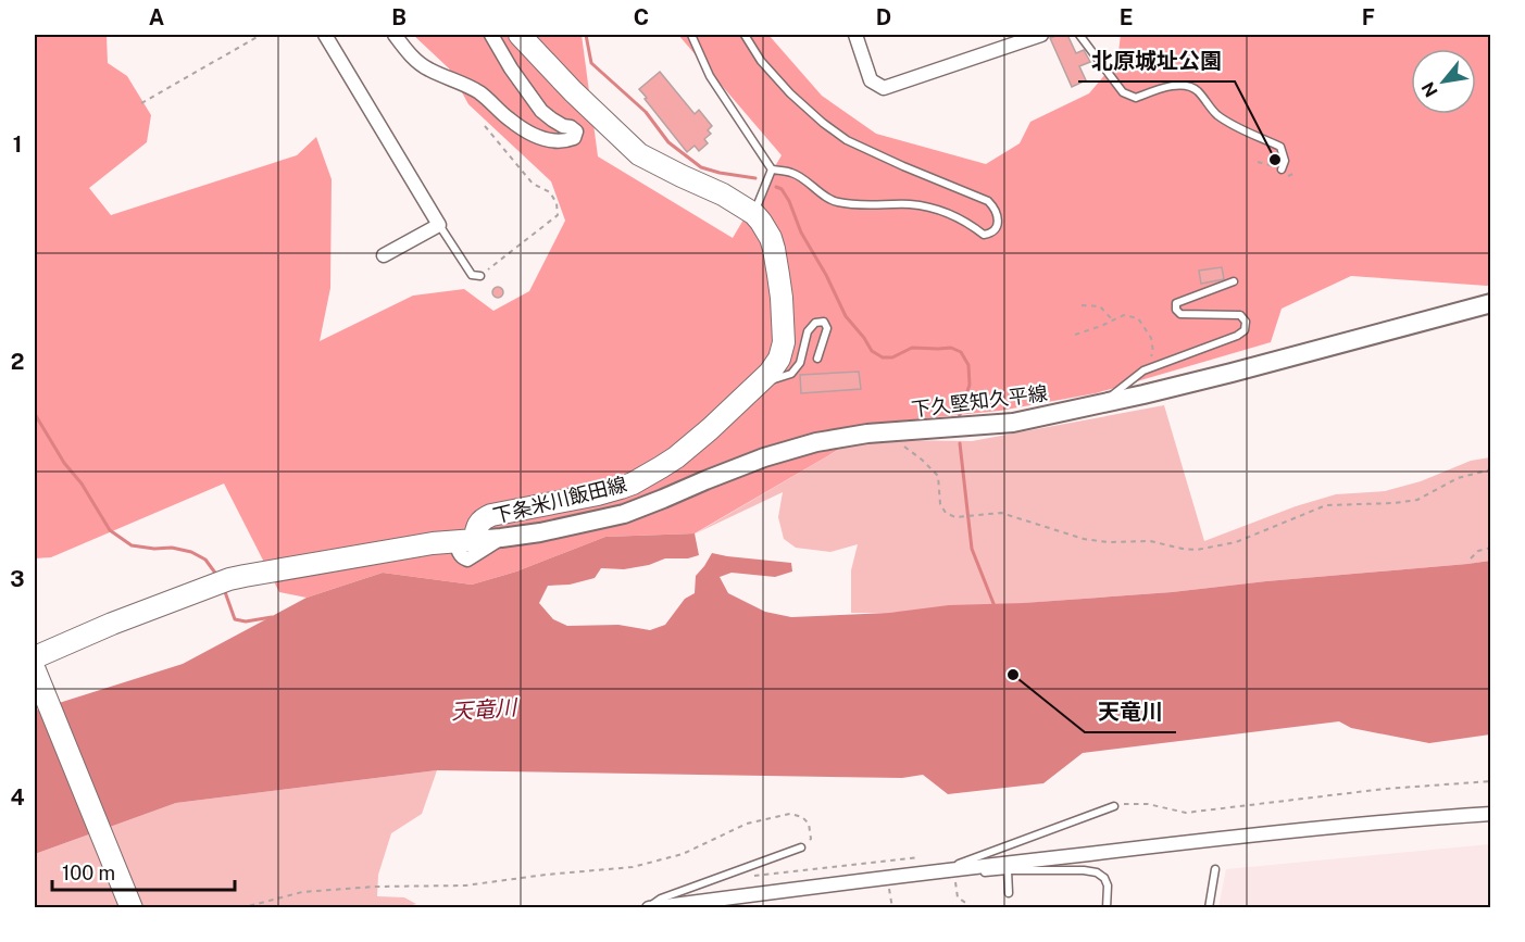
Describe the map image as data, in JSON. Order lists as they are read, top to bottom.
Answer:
{
  "streets": {
    "main road": ["下久堅知久平線", "下条米川飯田線"]
  },
  "crossings": [
    ["下久堅知久平線", "下条米川飯田線"]
  ],
  "water": ["天竜川"],
  "places": ["北原城址公園", "天竜川"],
  "scale_bar": "100 m",
  "north": "bottom left",
  "grid": {
    "columns": [
      "A",
      "B",
      "C",
      "D",
      "E",
      "F"
    ],
    "rows": [
      "1",
      "2",
      "3",
      "4"
    ]
  }
}
